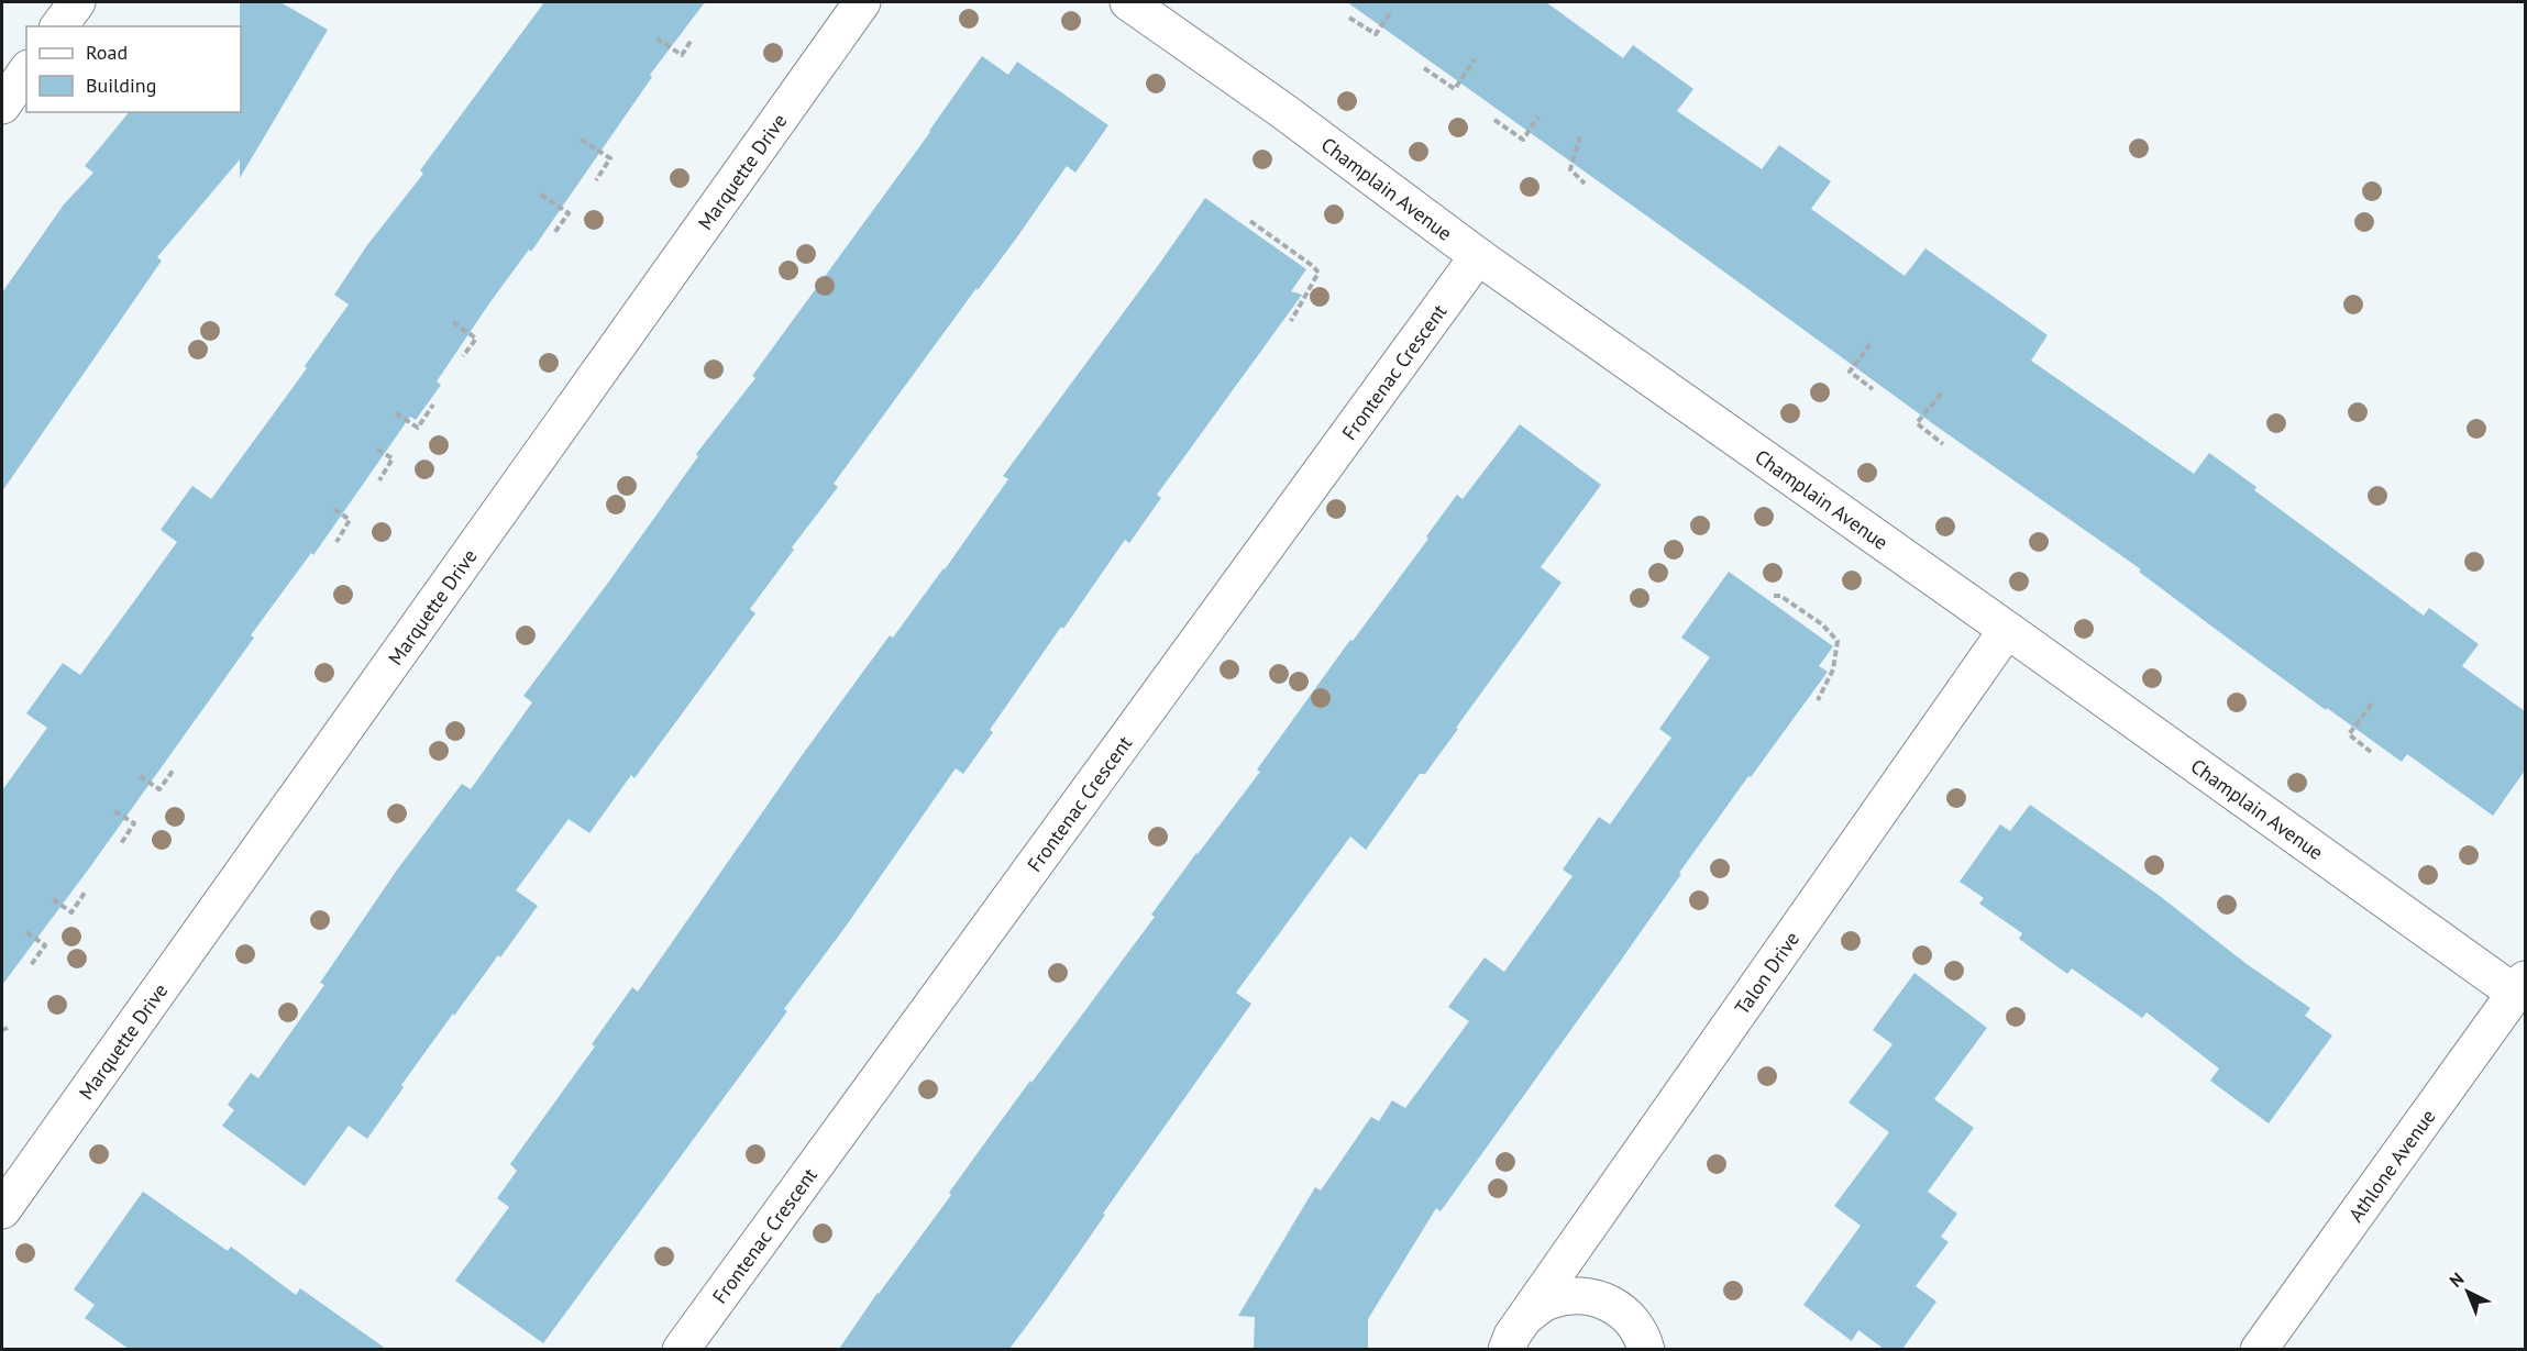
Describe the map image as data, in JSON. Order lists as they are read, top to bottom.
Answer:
{
  "streets": {
    "street": [
      "Marquette Drive",
      "Champlain Avenue",
      "Frontenac Crescent",
      "Talon Drive",
      "Athlone Avenue"
    ]
  },
  "crossings": [
    ["Champlain Avenue", "Frontenac Crescent"],
    ["Champlain Avenue", "Talon Drive"],
    ["Champlain Avenue", "Athlone Avenue"]
  ],
  "legend": ["Road", "Building"],
  "north": "top left"
}
